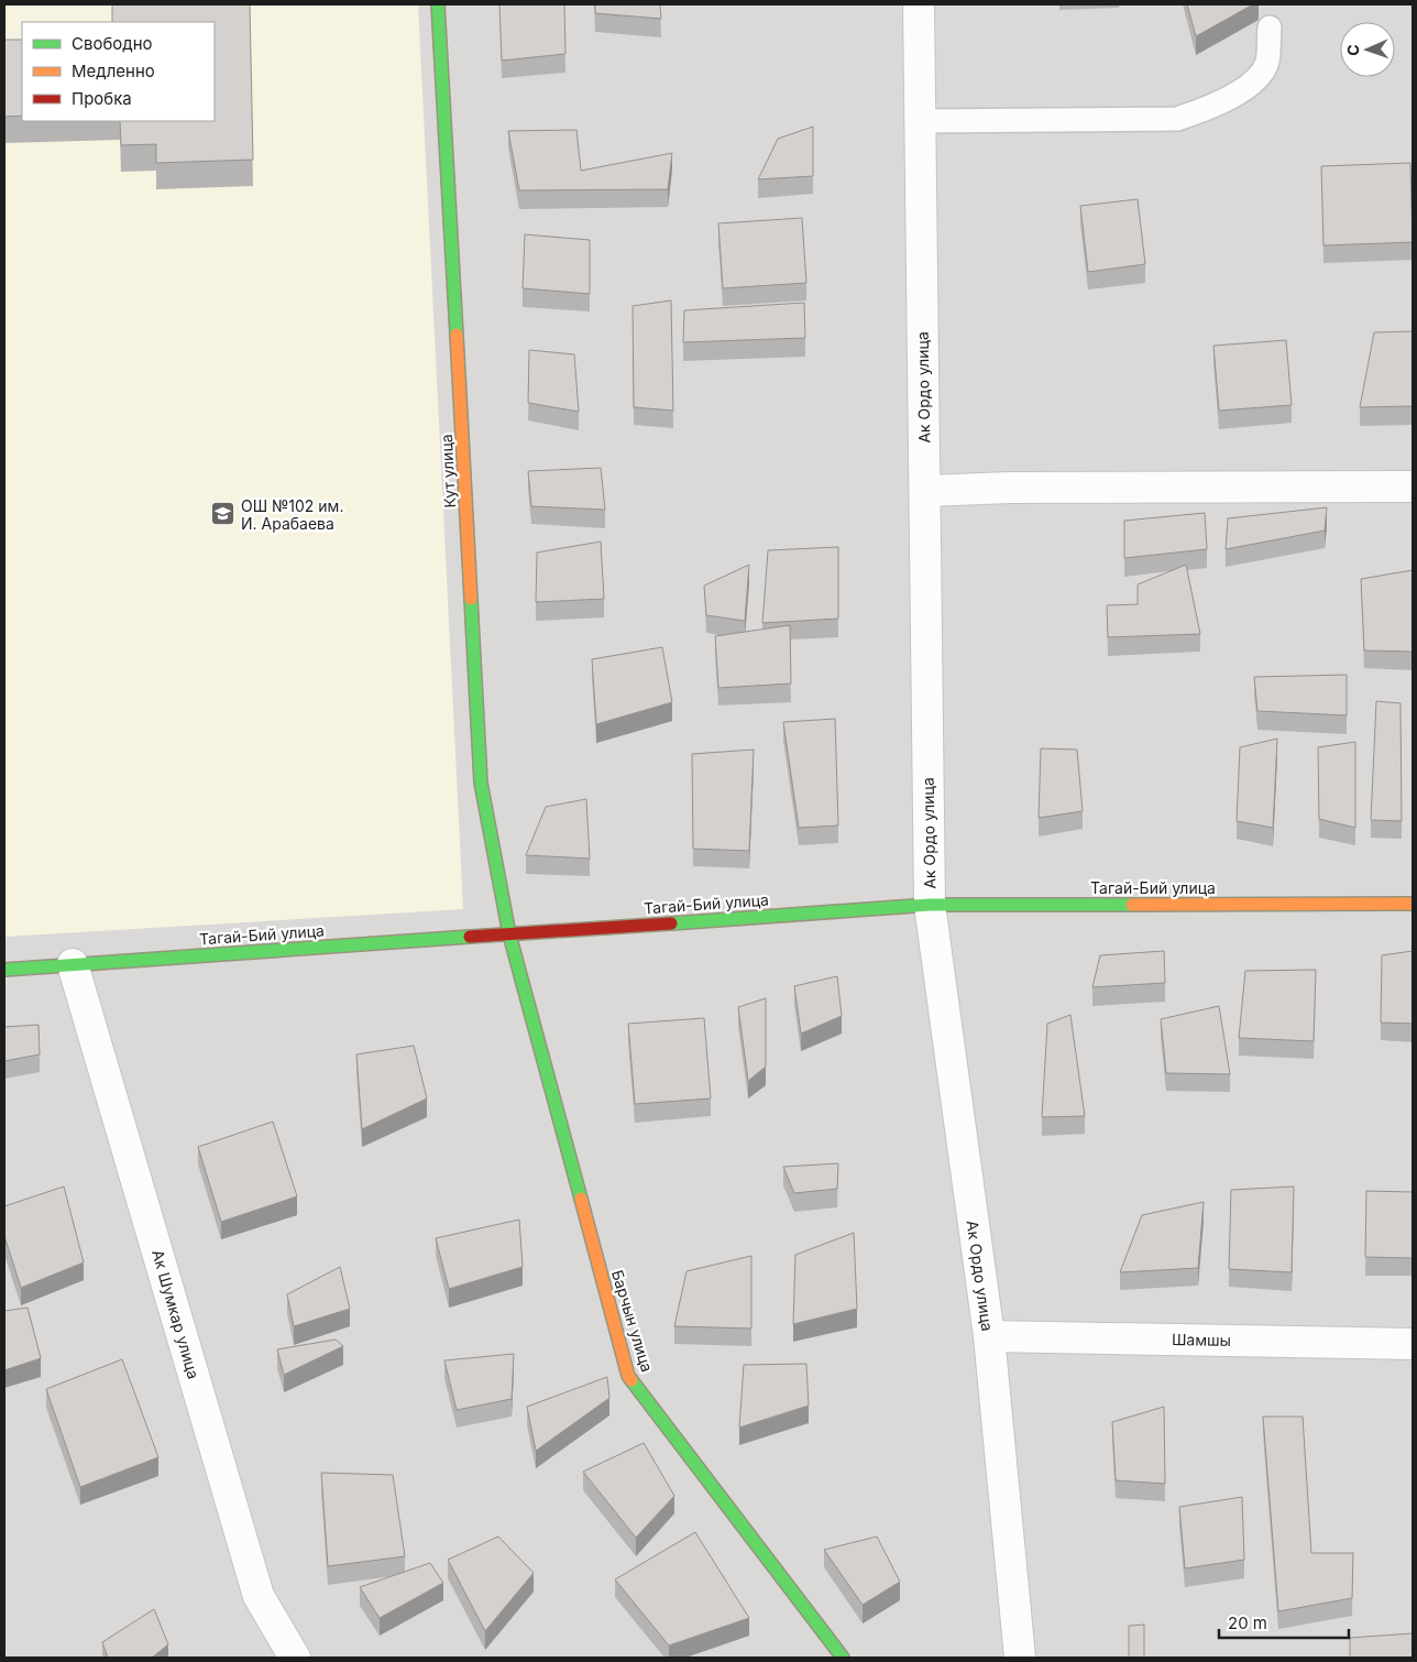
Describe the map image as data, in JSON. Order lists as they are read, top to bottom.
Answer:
{
  "streets": {
    "street": [
      "Ак Ордо улица",
      "Кут улица",
      "Тагай-Бий улица",
      "Ак Шумкар улица",
      "Барчын улица",
      "Шамшы"
    ]
  },
  "crossings": [
    ["Ак Ордо улица", "Тагай-Бий улица"],
    ["Ак Ордо улица", "Шамшы"],
    ["Кут улица", "Тагай-Бий улица"],
    ["Кут улица", "Барчын улица"],
    ["Тагай-Бий улица", "Ак Шумкар улица"],
    ["Тагай-Бий улица", "Барчын улица"]
  ],
  "places": {
    "school or university": ["ОШ №102 им. И. Арабаева"]
  },
  "legend": ["Свободно", "Медленно", "Пробка"],
  "scale_bar": "20 m",
  "north": "left"
}
